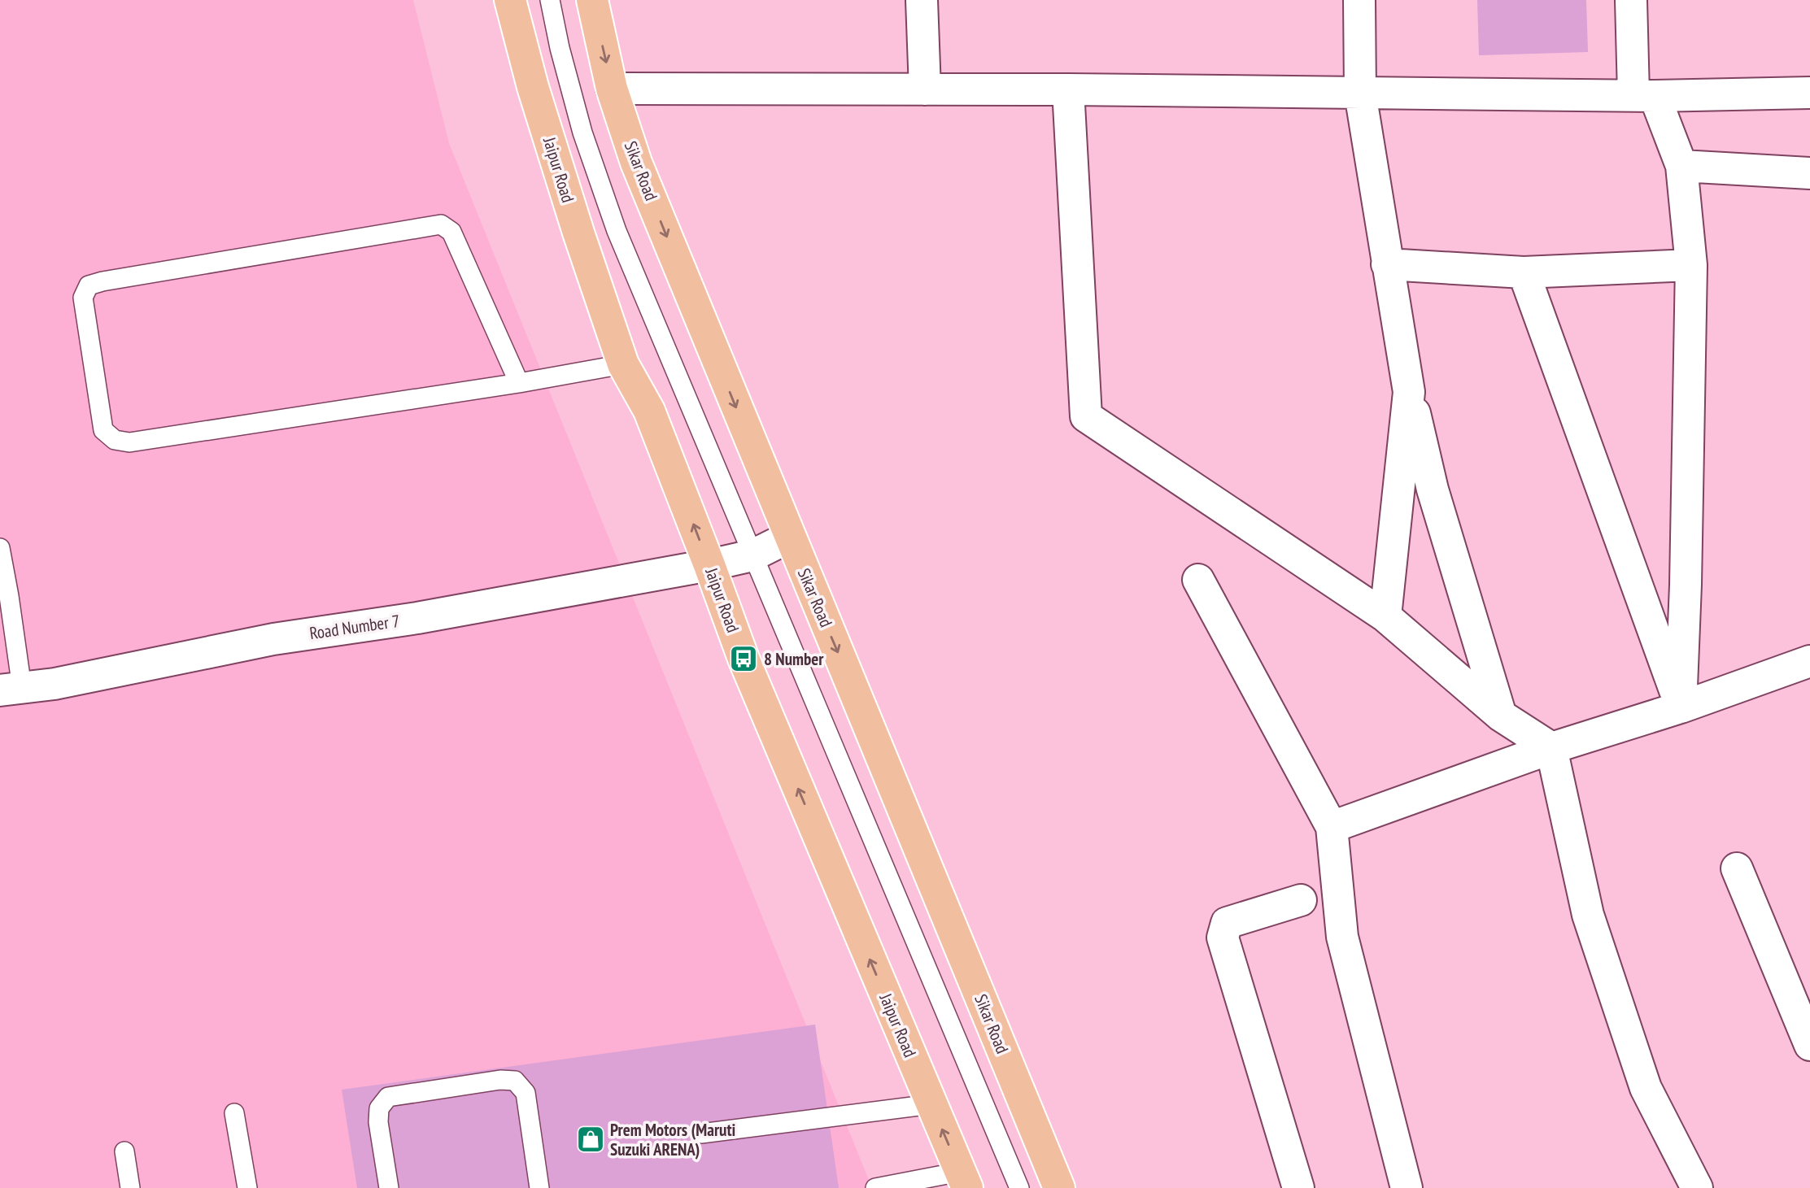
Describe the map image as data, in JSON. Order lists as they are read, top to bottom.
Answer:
{
  "streets": {
    "main road": ["Jaipur Road", "Sikar Road"],
    "street": ["Road Number 7"]
  },
  "crossings": [
    ["Jaipur Road", "Road Number 7"],
    ["Sikar Road", "Road Number 7"]
  ],
  "one_way": ["Jaipur Road", "Sikar Road"],
  "places": {
    "bus stop": ["8 Number"],
    "shop": ["Prem Motors (Maruti Suzuki ARENA)"]
  }
}
